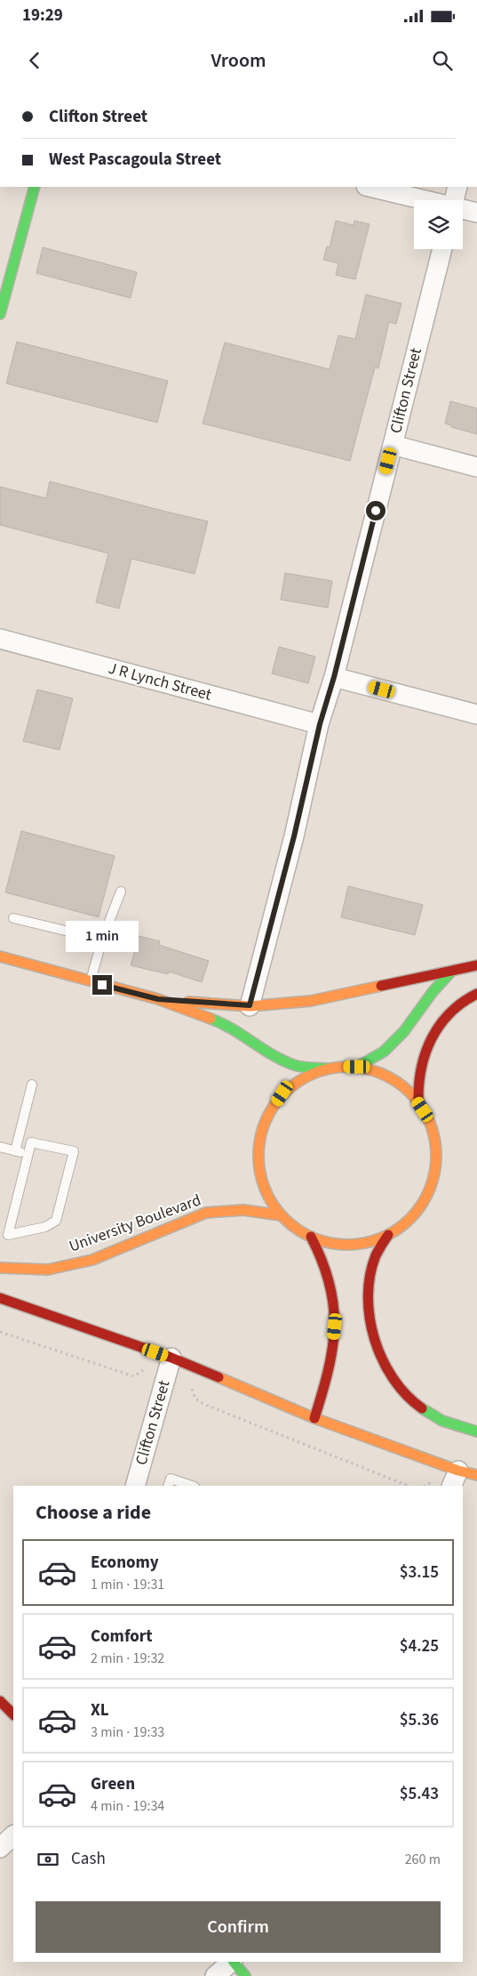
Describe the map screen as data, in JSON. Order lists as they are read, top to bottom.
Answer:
{
  "streets": {
    "main road": ["University Boulevard"],
    "street": ["Clifton Street", "J R Lynch Street"]
  },
  "crossings": [
    ["Clifton Street", "J R Lynch Street"]
  ],
  "page": {
    "status": "19:29",
    "header": "Vroom",
    "banner": ["Clifton Street", "West Pascagoula Street"],
    "bubble": "1 min",
    "heading": "Choose a ride",
    "list": [
      {
        "name": "Economy",
        "note": "1 min · 19:31",
        "value": "$3.15"
      },
      {
        "name": "Comfort",
        "note": "2 min · 19:32",
        "value": "$4.25"
      },
      {
        "name": "XL",
        "note": "3 min · 19:33",
        "value": "$5.36"
      },
      {
        "name": "Green",
        "note": "4 min · 19:34",
        "value": "$5.43"
      }
    ],
    "pay": ["Cash", "260 m"],
    "buttons": "Confirm"
  }
}
